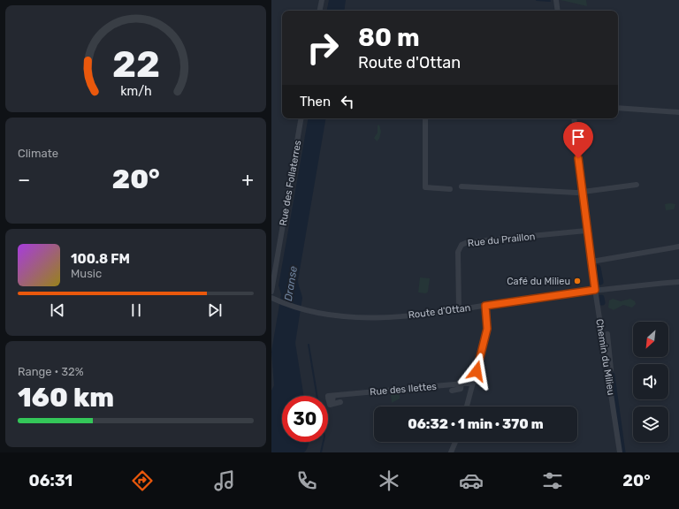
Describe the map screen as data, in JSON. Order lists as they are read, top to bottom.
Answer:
{
  "streets": {
    "street": [
      "Rue des Follaterres",
      "Rue du Praillon",
      "Route d'Ottan",
      "Chemin du Milieu",
      "Rue des Ilettes"
    ]
  },
  "crossings": [
    ["Rue du Praillon", "Route d'Ottan"],
    ["Rue du Praillon", "Chemin du Milieu"],
    ["Route d'Ottan", "Chemin du Milieu"]
  ],
  "water": ["Dranse"],
  "places": ["Café du Milieu"],
  "north": "bottom left",
  "page": {
    "turn": ["80 m", "Route d'Ottan"],
    "then": "Then",
    "tile": [
      "Climate",
      ["Range · 32%", "160 km"]
    ],
    "heat": ["−", "20°", "+"],
    "song": ["100.8 FM", "Music"],
    "limit": "30",
    "trip": "06:32 · 1 min · 370 m",
    "tabs": ["06:31", "20°"],
    "gauge": ["22", "km/h"]
  }
}
